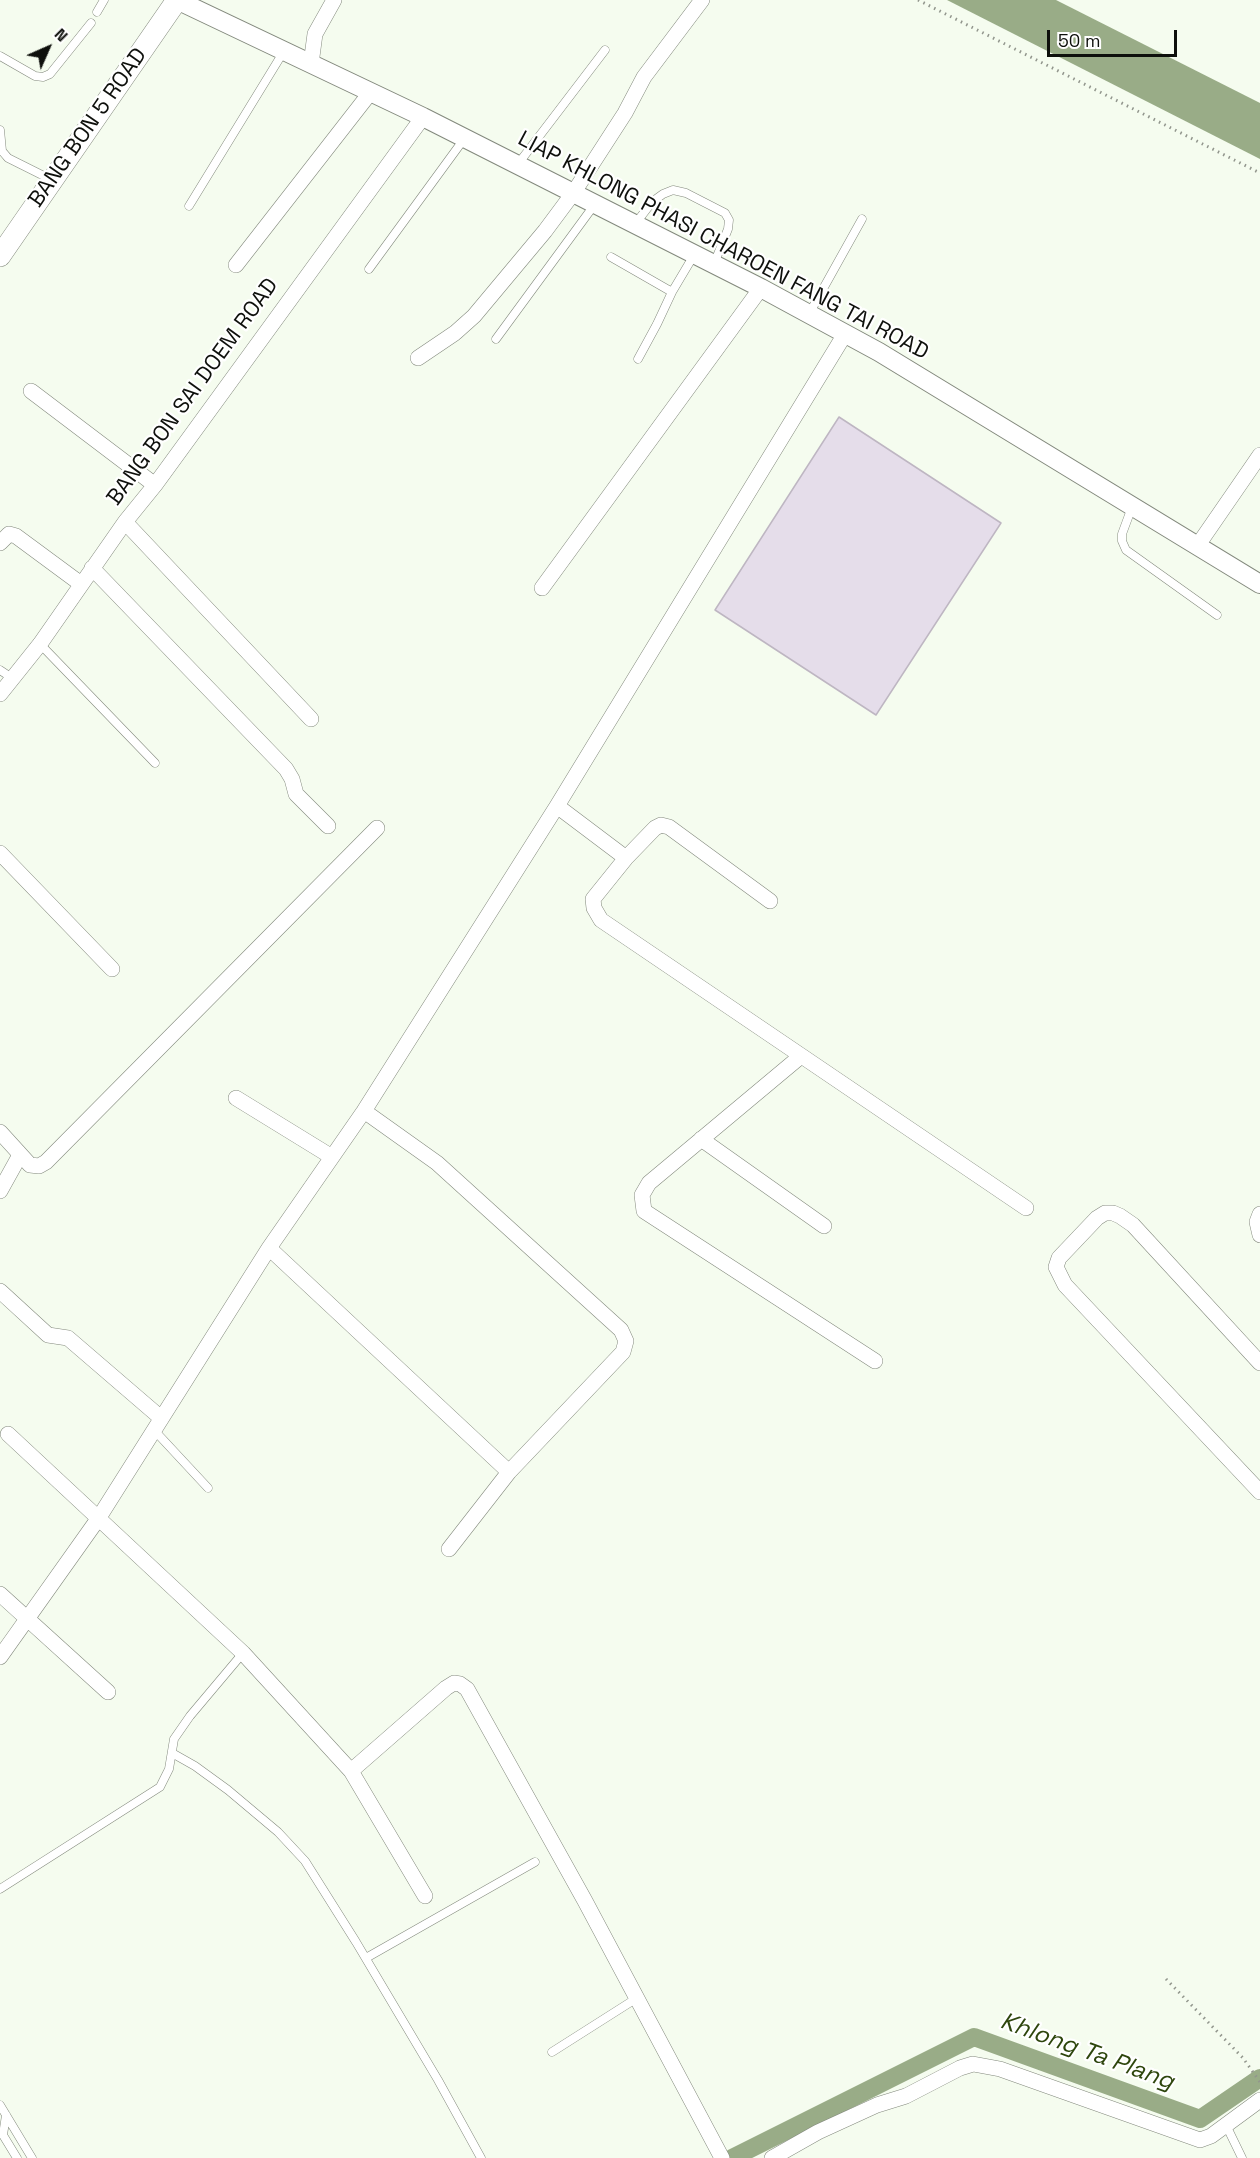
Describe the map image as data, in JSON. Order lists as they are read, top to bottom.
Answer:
{
  "streets": {
    "main road": ["BANG BON 5 ROAD"],
    "street": ["LIAP KHLONG PHASI CHAROEN FANG TAI ROAD", "BANG BON SAI DOEM ROAD"]
  },
  "crossings": [
    ["BANG BON 5 ROAD", "LIAP KHLONG PHASI CHAROEN FANG TAI ROAD"],
    ["LIAP KHLONG PHASI CHAROEN FANG TAI ROAD", "BANG BON SAI DOEM ROAD"]
  ],
  "water": ["Khlong Ta Plang"],
  "scale_bar": "50 m",
  "north": "top right"
}
